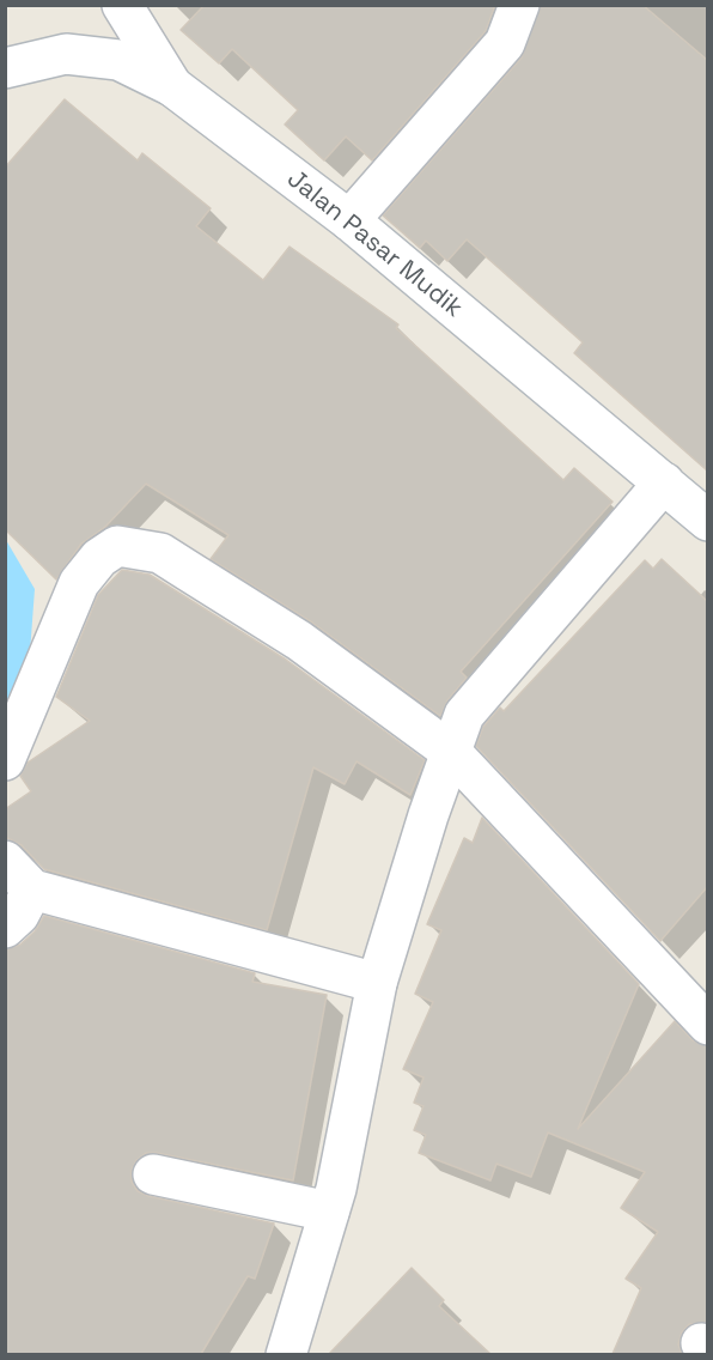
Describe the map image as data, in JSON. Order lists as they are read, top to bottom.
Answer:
{
  "streets": {
    "street": ["Jalan Pasar Mudik"]
  }
}
